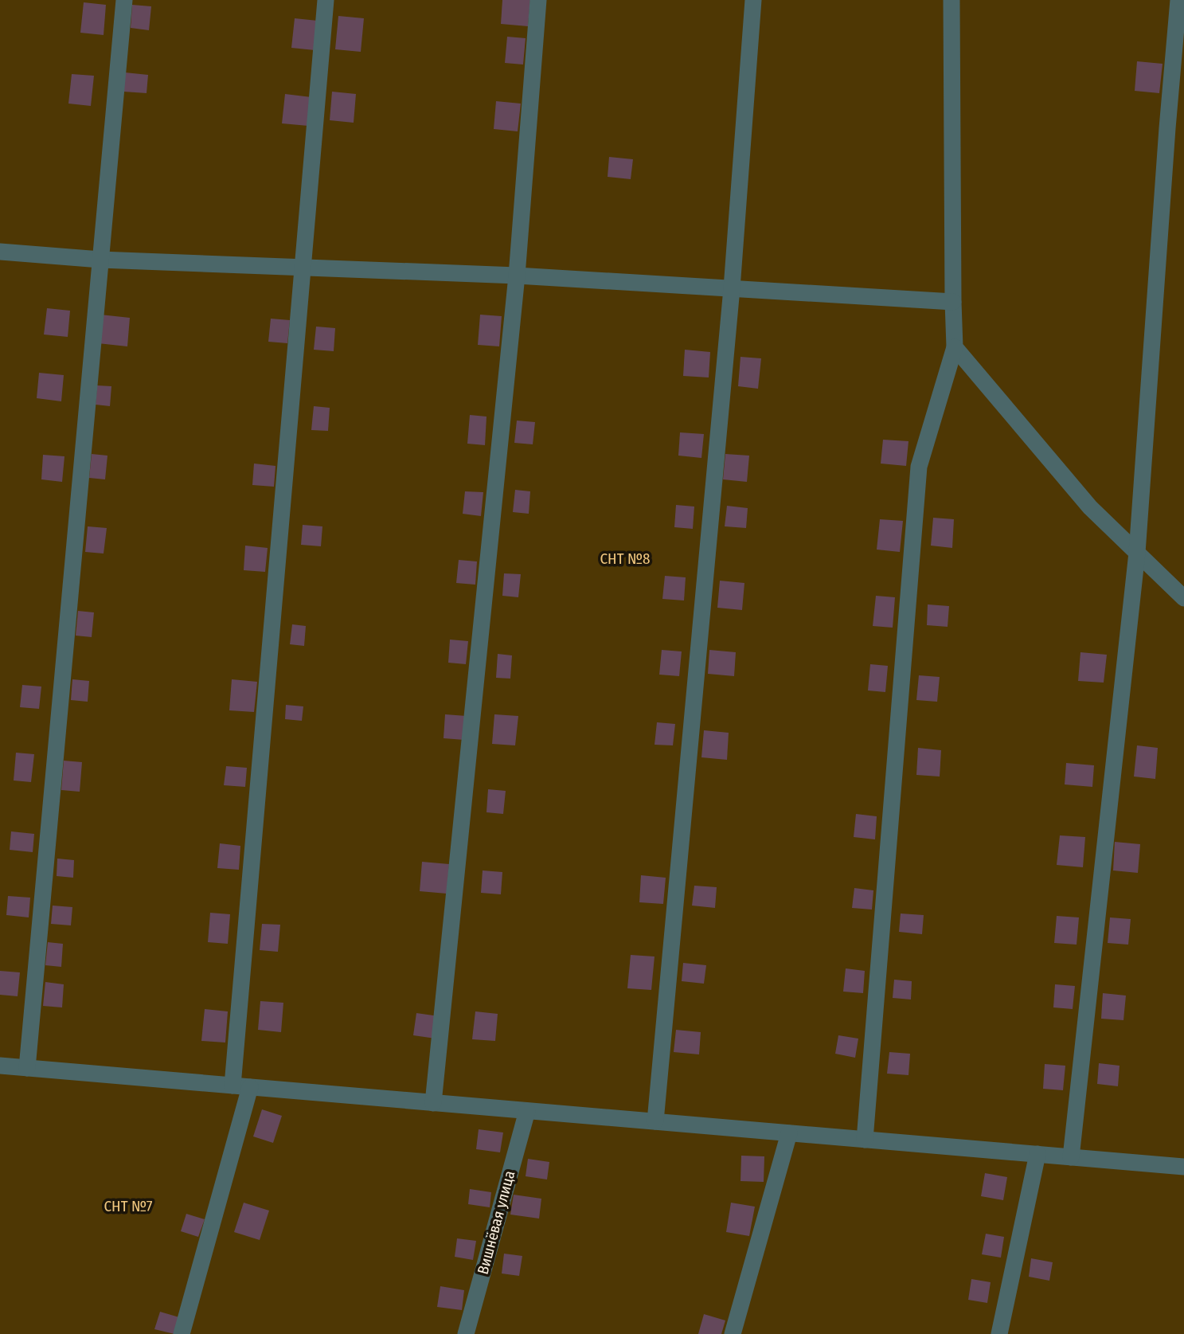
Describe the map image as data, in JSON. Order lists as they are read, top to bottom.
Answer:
{
  "streets": {
    "street": ["Вишнёвая улица"]
  },
  "parks": ["СНТ №8", "СНТ №7"]
}
